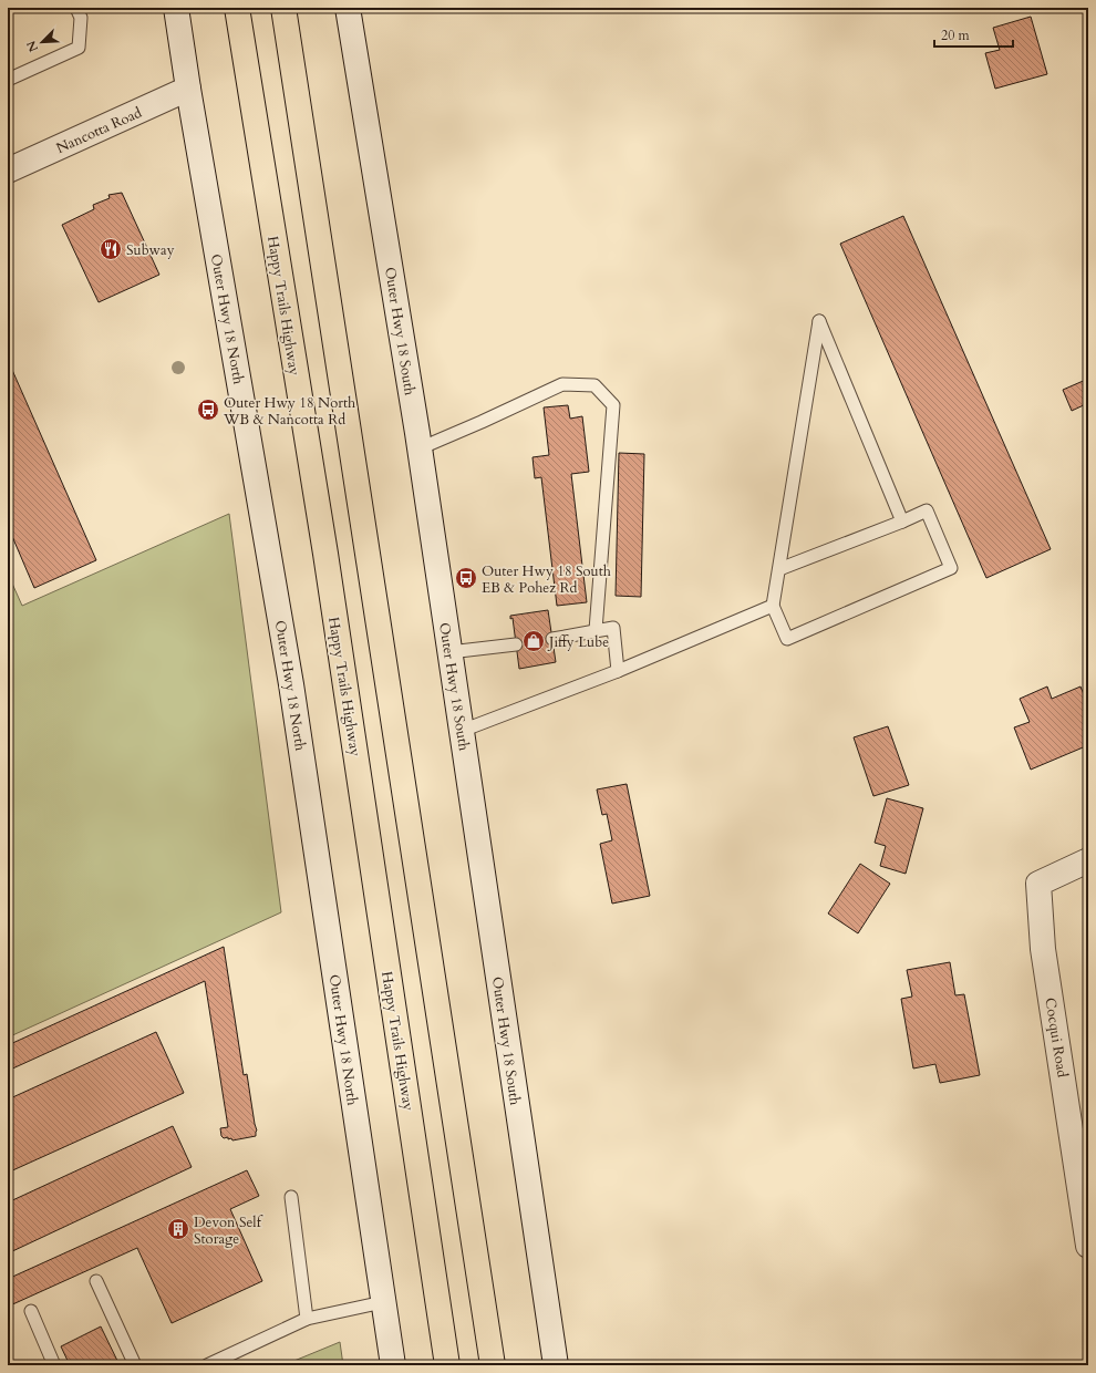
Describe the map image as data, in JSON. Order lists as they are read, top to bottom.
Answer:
{
  "streets": {
    "main road": ["Happy Trails Highway"],
    "street": [
      "Nancotta Road",
      "Outer Hwy 18 North",
      "Outer Hwy 18 South",
      "Cocqui Road"
    ]
  },
  "crossings": [
    ["Nancotta Road", "Outer Hwy 18 North"]
  ],
  "places": {
    "restaurant": ["Subway"],
    "bus stop": ["Outer Hwy 18 North WB & Nancotta Rd", "Outer Hwy 18 South EB & Pohez Rd"],
    "shop": ["Jiffy Lube"],
    "building": ["Devon Self Storage"]
  },
  "scale_bar": "20 m",
  "north": "bottom left"
}
